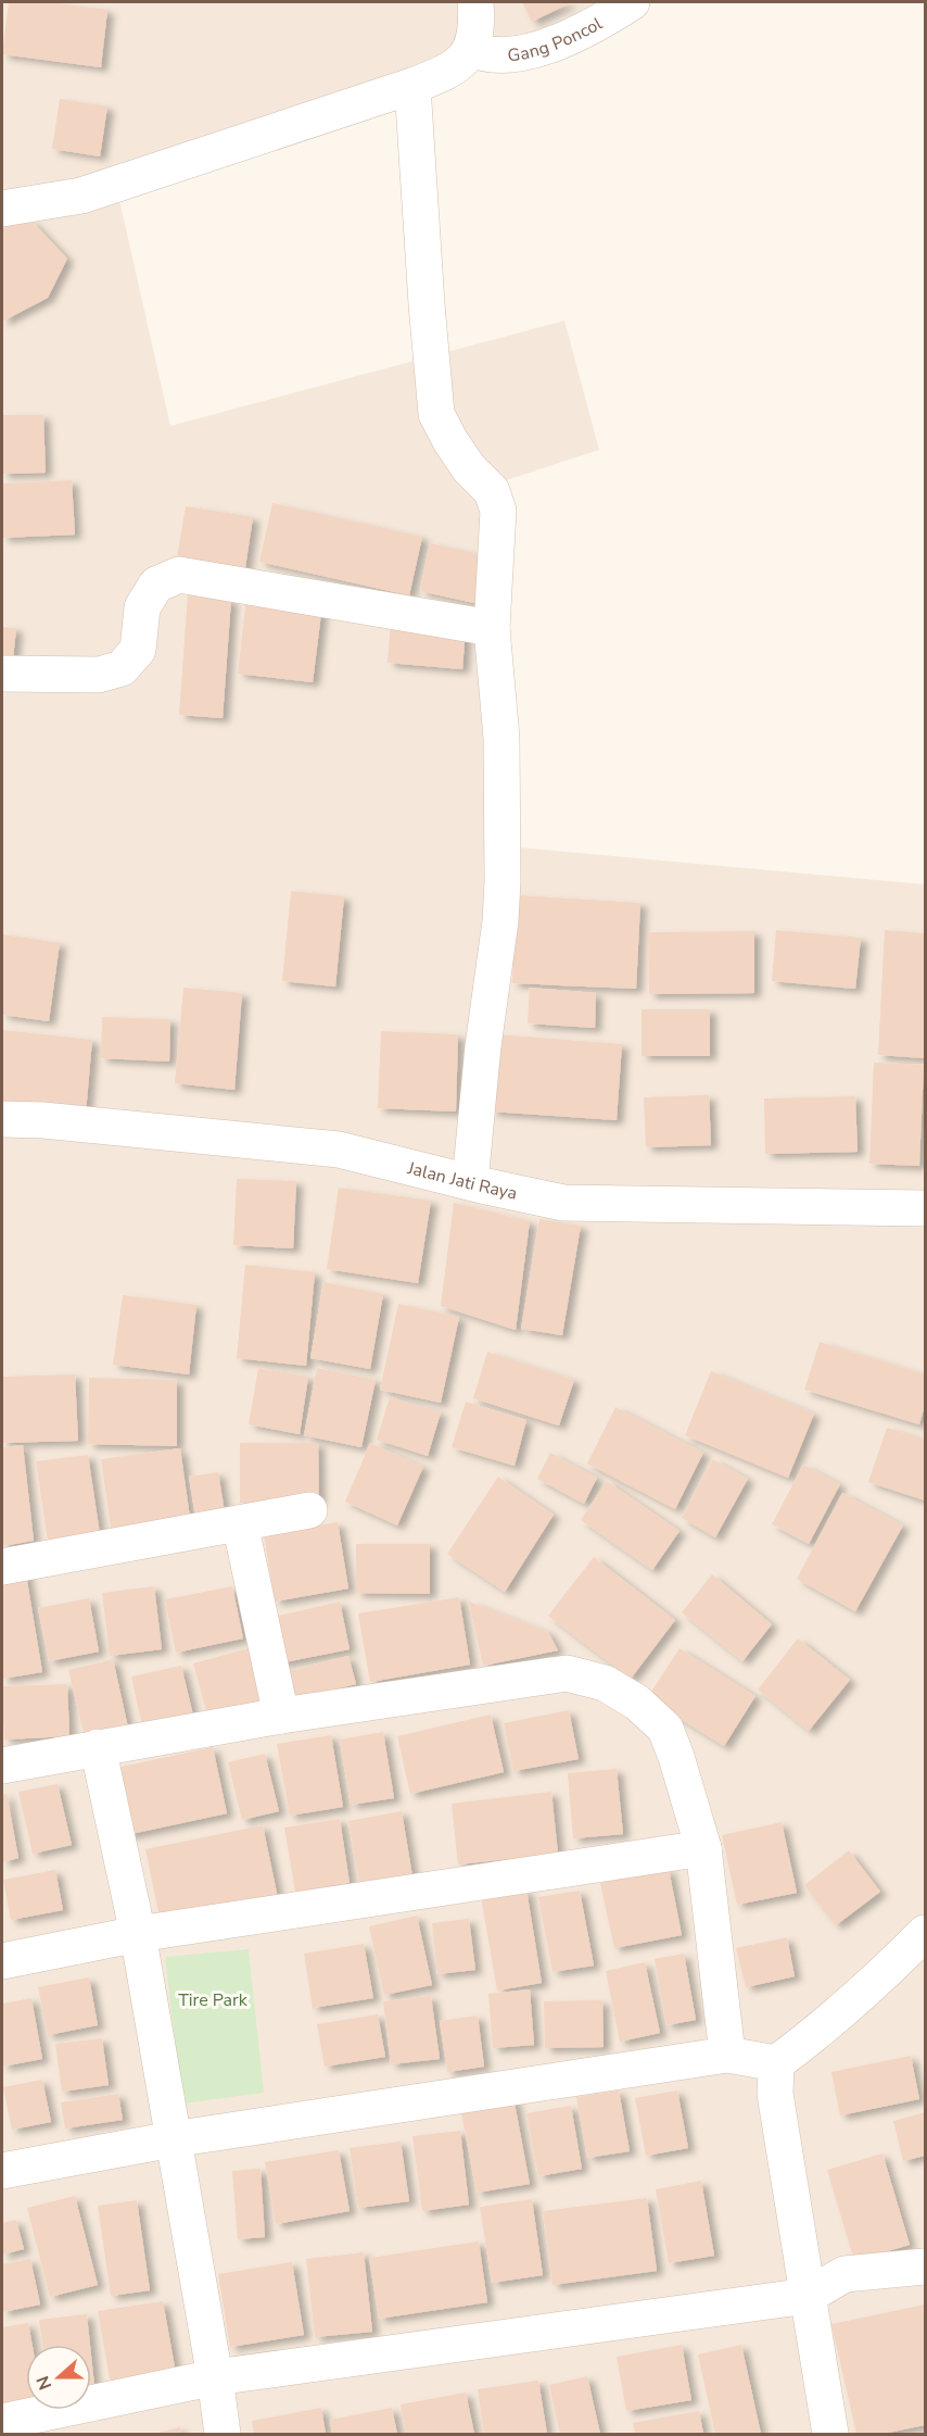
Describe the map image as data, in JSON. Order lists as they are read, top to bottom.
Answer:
{
  "streets": {
    "street": ["Gang Poncol", "Jalan Jati Raya"]
  },
  "parks": ["Tire Park"],
  "north": "left"
}
